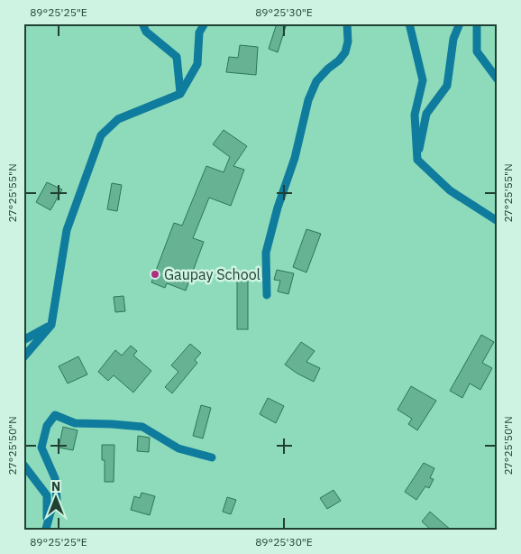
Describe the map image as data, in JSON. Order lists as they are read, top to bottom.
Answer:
{
  "places": ["Gaupay School"],
  "north": "top",
  "coordinates": [
    "89°25'25\"E",
    "89°25'30\"E",
    "27°25'55\"N",
    "27°25'50\"N"
  ]
}
